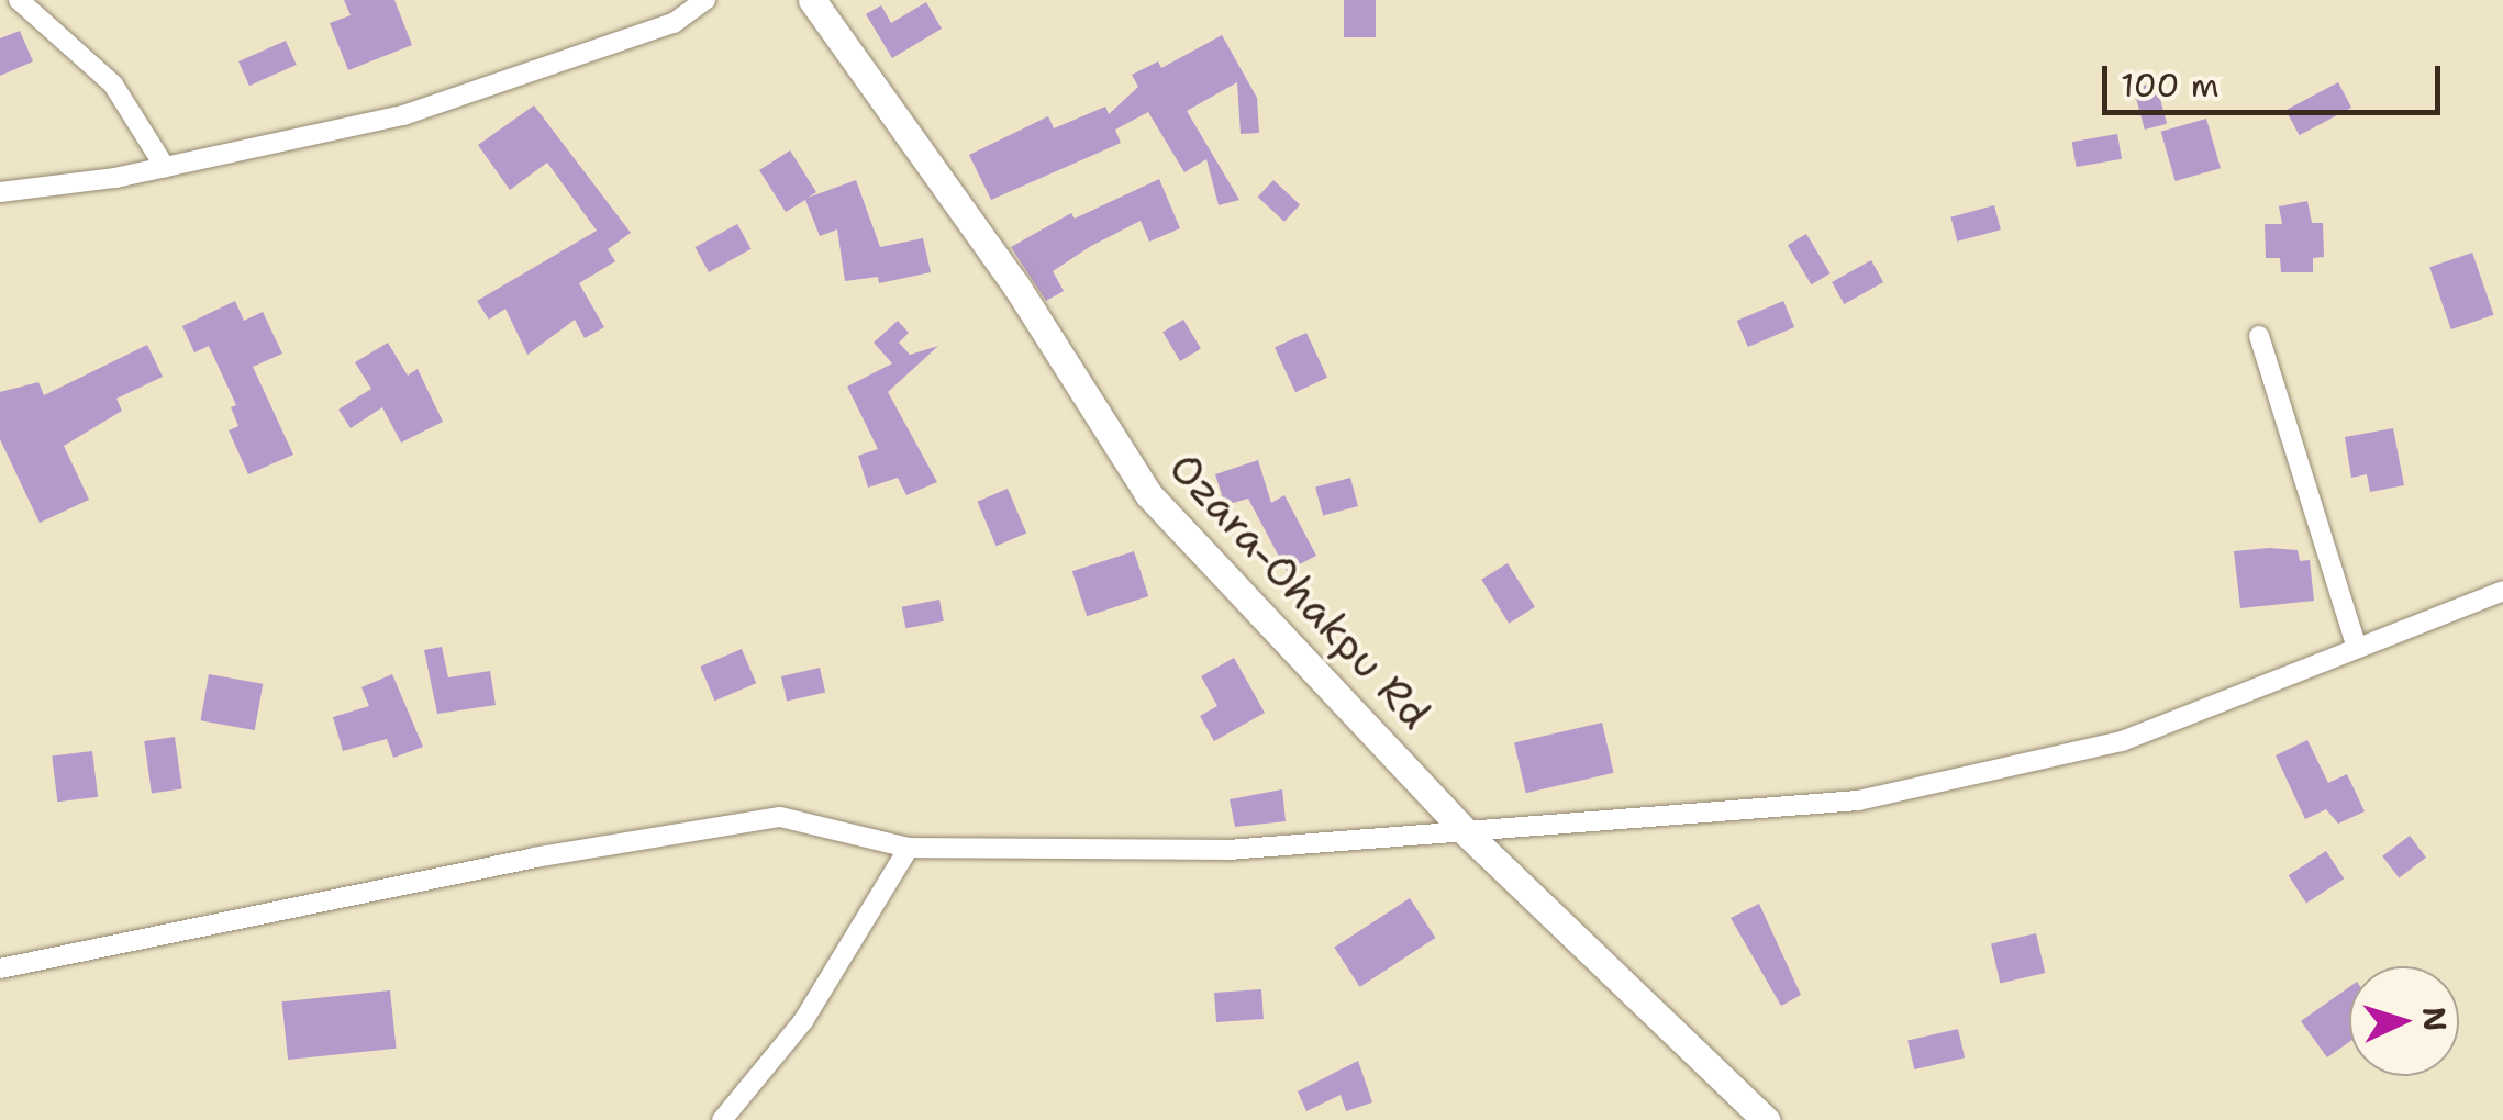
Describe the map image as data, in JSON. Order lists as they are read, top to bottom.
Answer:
{
  "streets": {
    "main road": ["Ozara-Ohakpu Rd"]
  },
  "scale_bar": "100 m",
  "north": "right"
}
